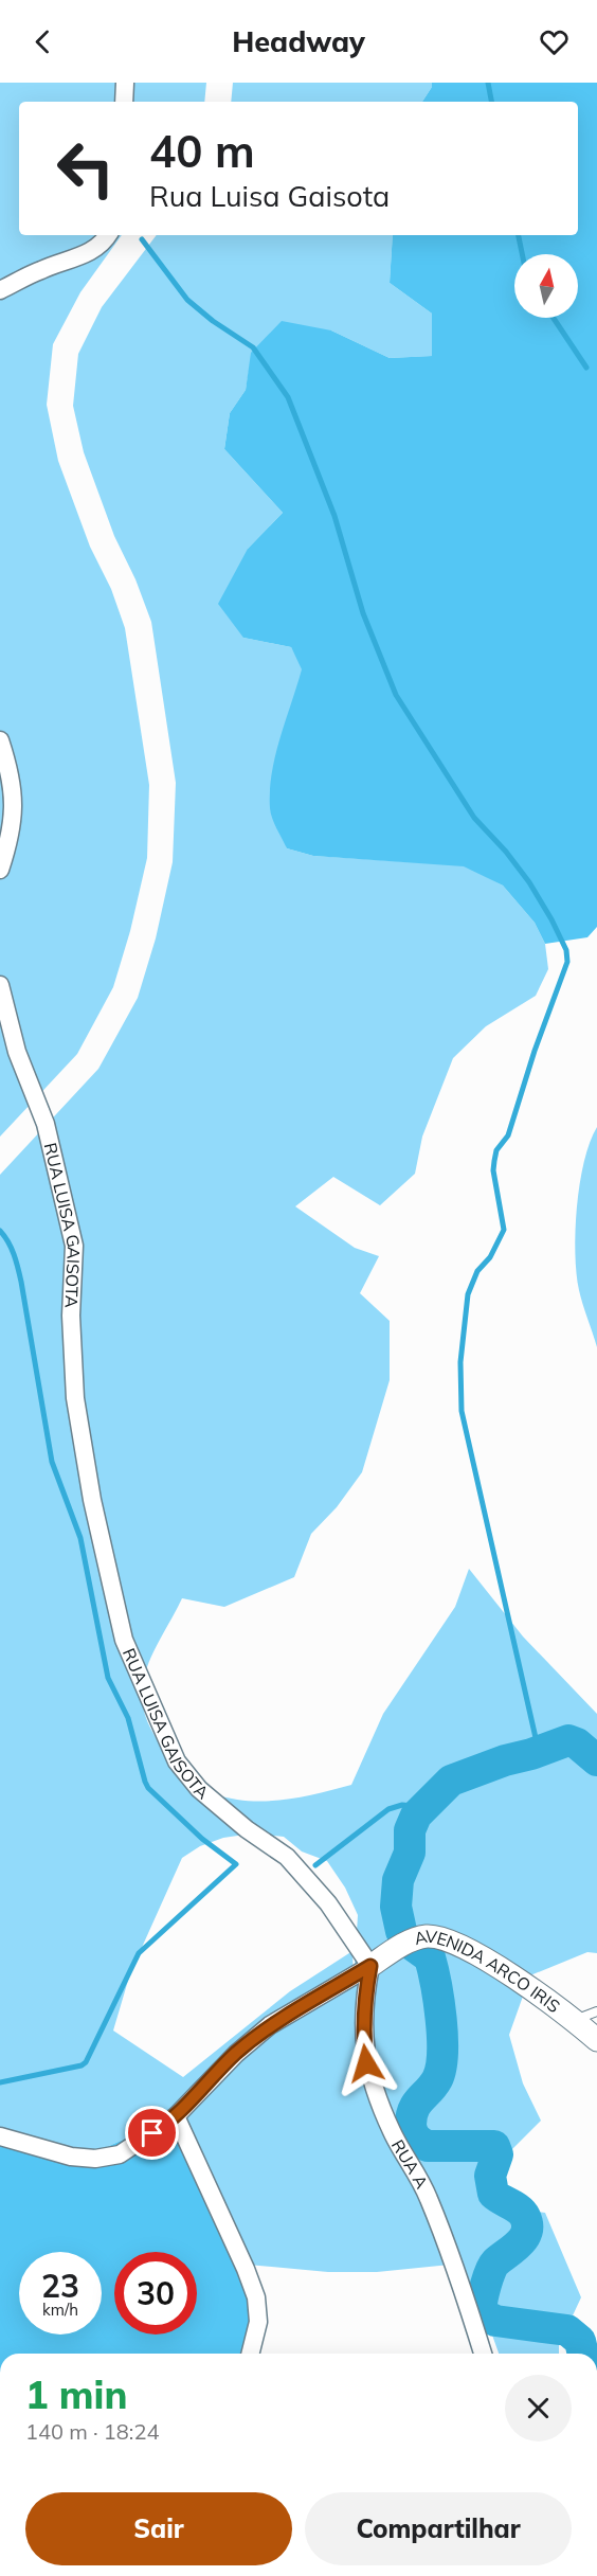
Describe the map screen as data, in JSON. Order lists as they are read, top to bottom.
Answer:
{
  "streets": {
    "street": ["RUA LUISA GAISOTA", "AVENIDA ARCO IRIS", "RUA A"]
  },
  "crossings": [
    ["RUA LUISA GAISOTA", "AVENIDA ARCO IRIS"],
    ["RUA LUISA GAISOTA", "RUA A"],
    ["AVENIDA ARCO IRIS", "RUA A"]
  ],
  "north": "top",
  "page": {
    "header": "Headway",
    "turn": ["40 m", "Rua Luisa Gaisota"],
    "speed": "23 km/h",
    "limit": "30",
    "heading": ["1 min", "140 m · 18:24"],
    "buttons": ["Sair", "Compartilhar"]
  }
}
